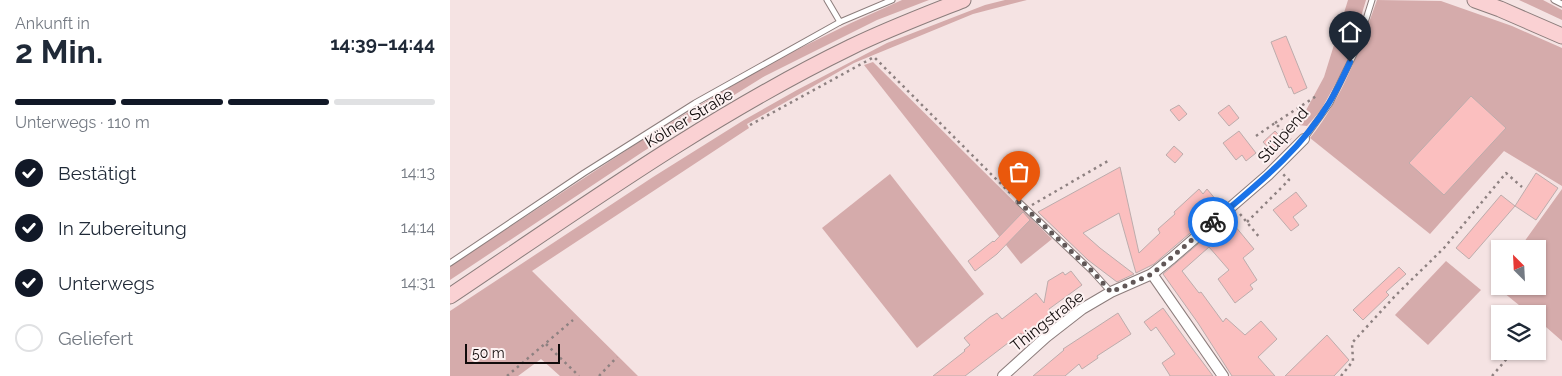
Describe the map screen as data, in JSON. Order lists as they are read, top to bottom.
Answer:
{
  "streets": {
    "main road": ["Kölner Straße"],
    "street": ["Stülpend", "Thingstraße"]
  },
  "crossings": [
    ["Stülpend", "Thingstraße"]
  ],
  "scale_bar": "50 m",
  "north": "top left",
  "page": {
    "heading": ["2 Min.", "Ankunft in", "14:39–14:44"],
    "bar": "Unterwegs · 110 m",
    "list": [
      ["Bestätigt", "14:13"],
      ["In Zubereitung", "14:14"],
      ["Unterwegs", "14:31"],
      "Geliefert"
    ],
    "scale": "50 m"
  }
}
